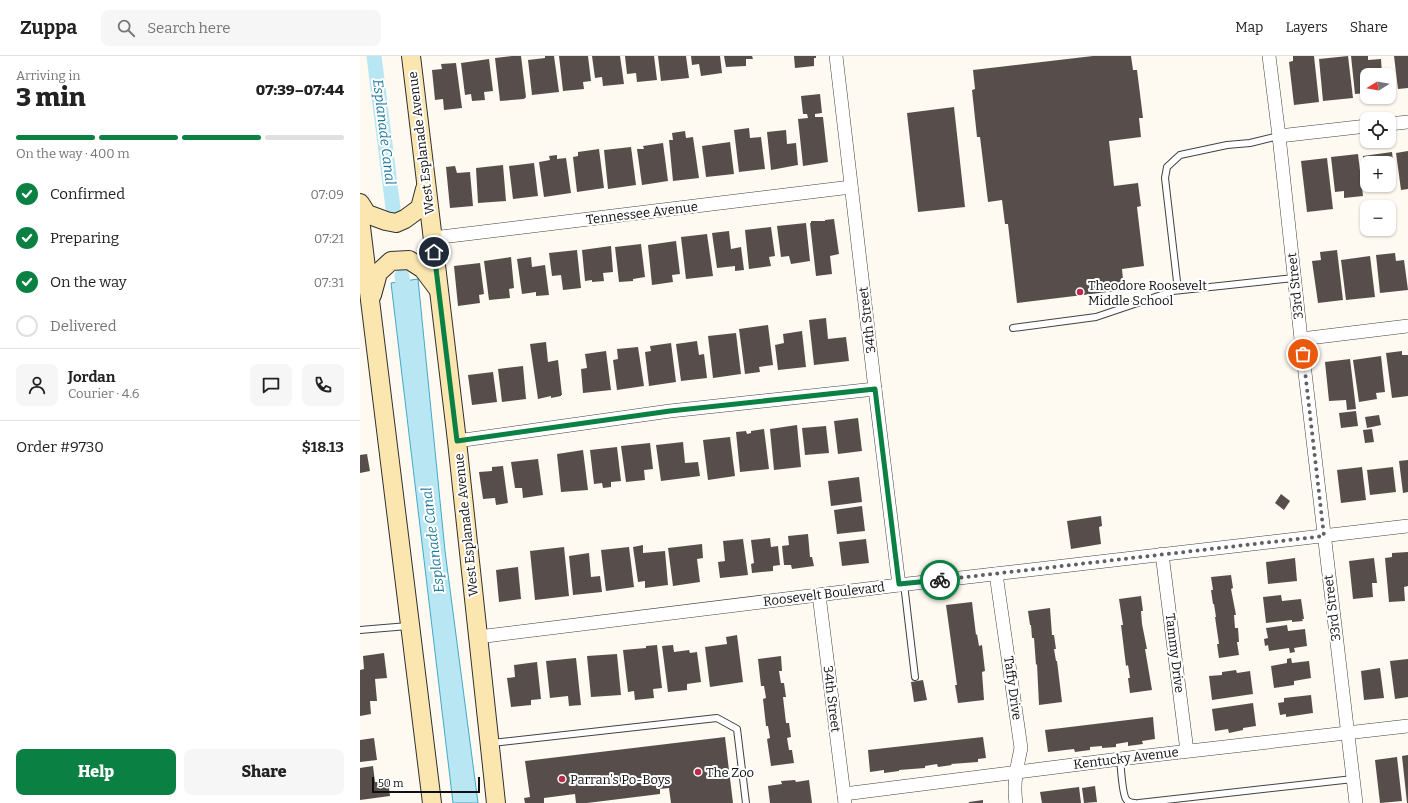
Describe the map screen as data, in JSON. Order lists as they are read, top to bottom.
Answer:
{
  "streets": {
    "main road": ["West Esplanade Avenue"],
    "street": [
      "Tennessee Avenue",
      "33rd Street",
      "34th Street",
      "Roosevelt Boulevard",
      "Tammy Drive",
      "Taffy Drive",
      "Kentucky Avenue"
    ]
  },
  "crossings": [
    ["West Esplanade Avenue", "Tennessee Avenue"],
    ["West Esplanade Avenue", "Roosevelt Boulevard"],
    ["Tennessee Avenue", "34th Street"],
    ["33rd Street", "Roosevelt Boulevard"],
    ["33rd Street", "Kentucky Avenue"],
    ["34th Street", "Roosevelt Boulevard"],
    ["34th Street", "Kentucky Avenue"],
    ["Roosevelt Boulevard", "Tammy Drive"],
    ["Roosevelt Boulevard", "Taffy Drive"],
    ["Tammy Drive", "Kentucky Avenue"],
    ["Taffy Drive", "Kentucky Avenue"]
  ],
  "water": ["Esplanade Canal"],
  "places": ["Theodore Roosevelt Middle School", "The Zoo", "Parran's Po-Boys"],
  "scale_bar": "50 m",
  "north": "left",
  "page": {
    "header": "Zuppa",
    "search": "Search here",
    "nav": ["Map", "Layers", "Share"],
    "heading": ["3 min", "Arriving in", "07:39–07:44"],
    "panel": [
      "Jordan",
      "Courier · 4.6",
      "Order #9730",
      "$18.13"
    ],
    "map_buttons": ["+", "−"],
    "bar": "On the way · 400 m",
    "list": [
      ["Confirmed", "07:09"],
      ["Preparing", "07:21"],
      ["On the way", "07:31"],
      "Delivered"
    ],
    "buttons": ["Help", "Share"],
    "scale": "50 m"
  }
}
